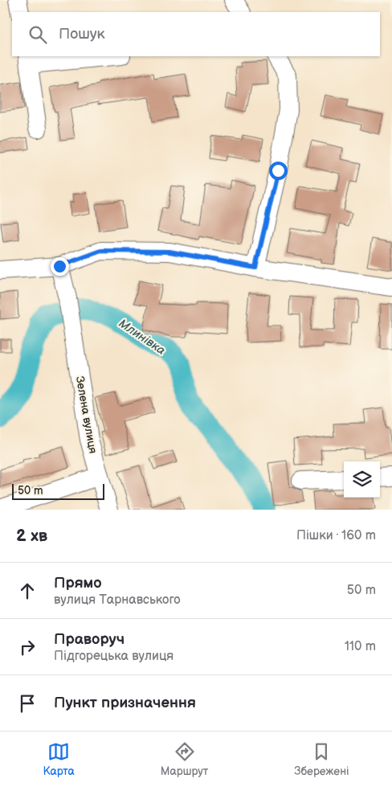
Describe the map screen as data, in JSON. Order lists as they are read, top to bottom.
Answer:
{
  "streets": {
    "street": ["Зелена вулиця"]
  },
  "water": ["Млинівка"],
  "scale_bar": "50 m",
  "page": {
    "search": "Пошук",
    "scale": "50 m",
    "heading": ["2 хв", "Пішки · 160 m"],
    "list": [
      ["Прямо", "вулиця Тарнавського", "50 m"],
      ["Праворуч", "Підгорецька вулиця", "110 m"],
      "Пункт призначення"
    ],
    "nav": ["Карта", "Маршрут", "Збережені"]
  }
}
